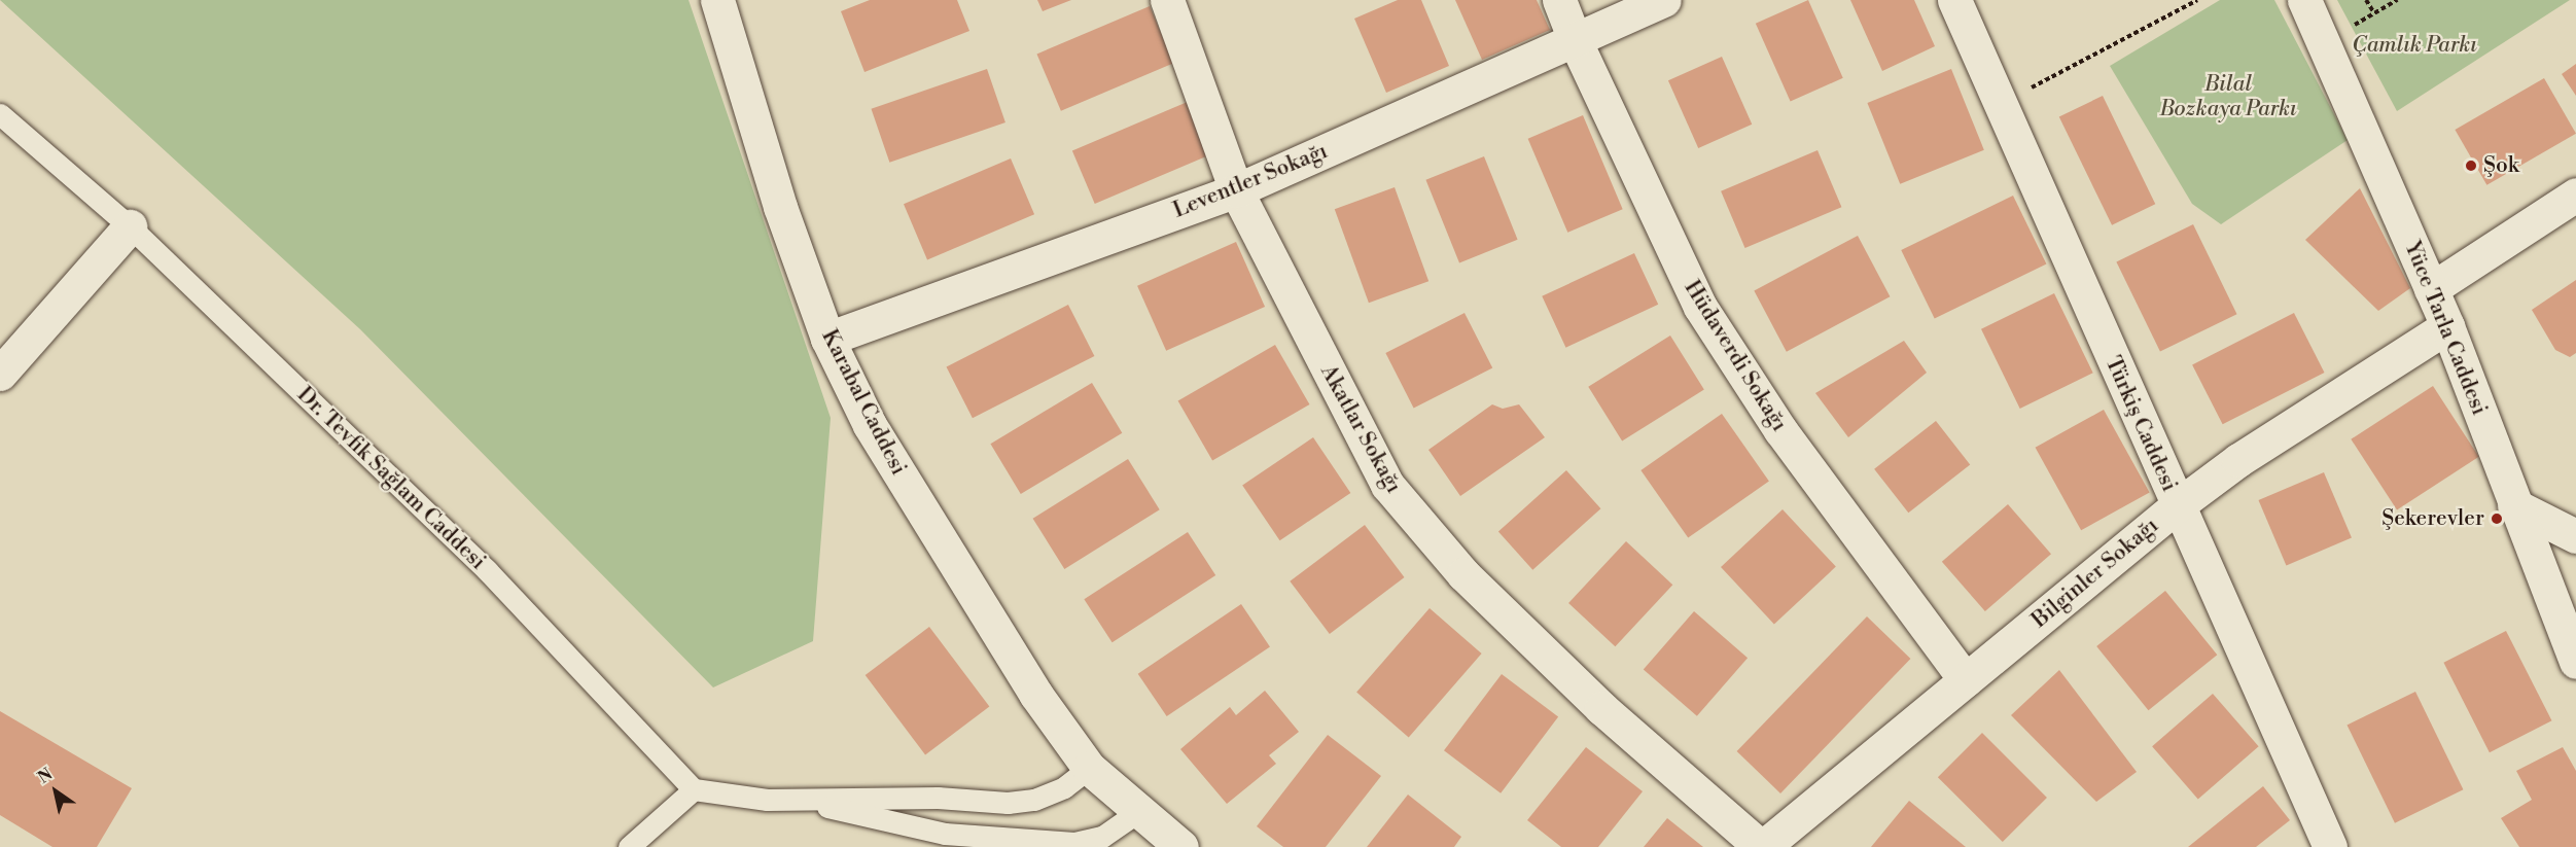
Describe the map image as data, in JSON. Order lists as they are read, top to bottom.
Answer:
{
  "streets": {
    "street": [
      "Leventler Sokağı",
      "Yüce Tarla Caddesi",
      "Hüdaverdi Sokağı",
      "Karabal Caddesi",
      "Türkiş Caddesi",
      "Akatlar Sokağı",
      "Bilginler Sokağı"
    ],
    "lane": ["Dr. Tevfik Sağlam Caddesi"]
  },
  "crossings": [
    ["Leventler Sokağı", "Hüdaverdi Sokağı"],
    ["Leventler Sokağı", "Karabal Caddesi"],
    ["Leventler Sokağı", "Akatlar Sokağı"],
    ["Yüce Tarla Caddesi", "Bilginler Sokağı"],
    ["Hüdaverdi Sokağı", "Bilginler Sokağı"],
    ["Türkiş Caddesi", "Bilginler Sokağı"],
    ["Akatlar Sokağı", "Bilginler Sokağı"]
  ],
  "parks": ["Çamlık Parkı", "Bilal Bozkaya Parkı"],
  "places": ["Şok", "Şekerevler"],
  "north": "top left"
}
